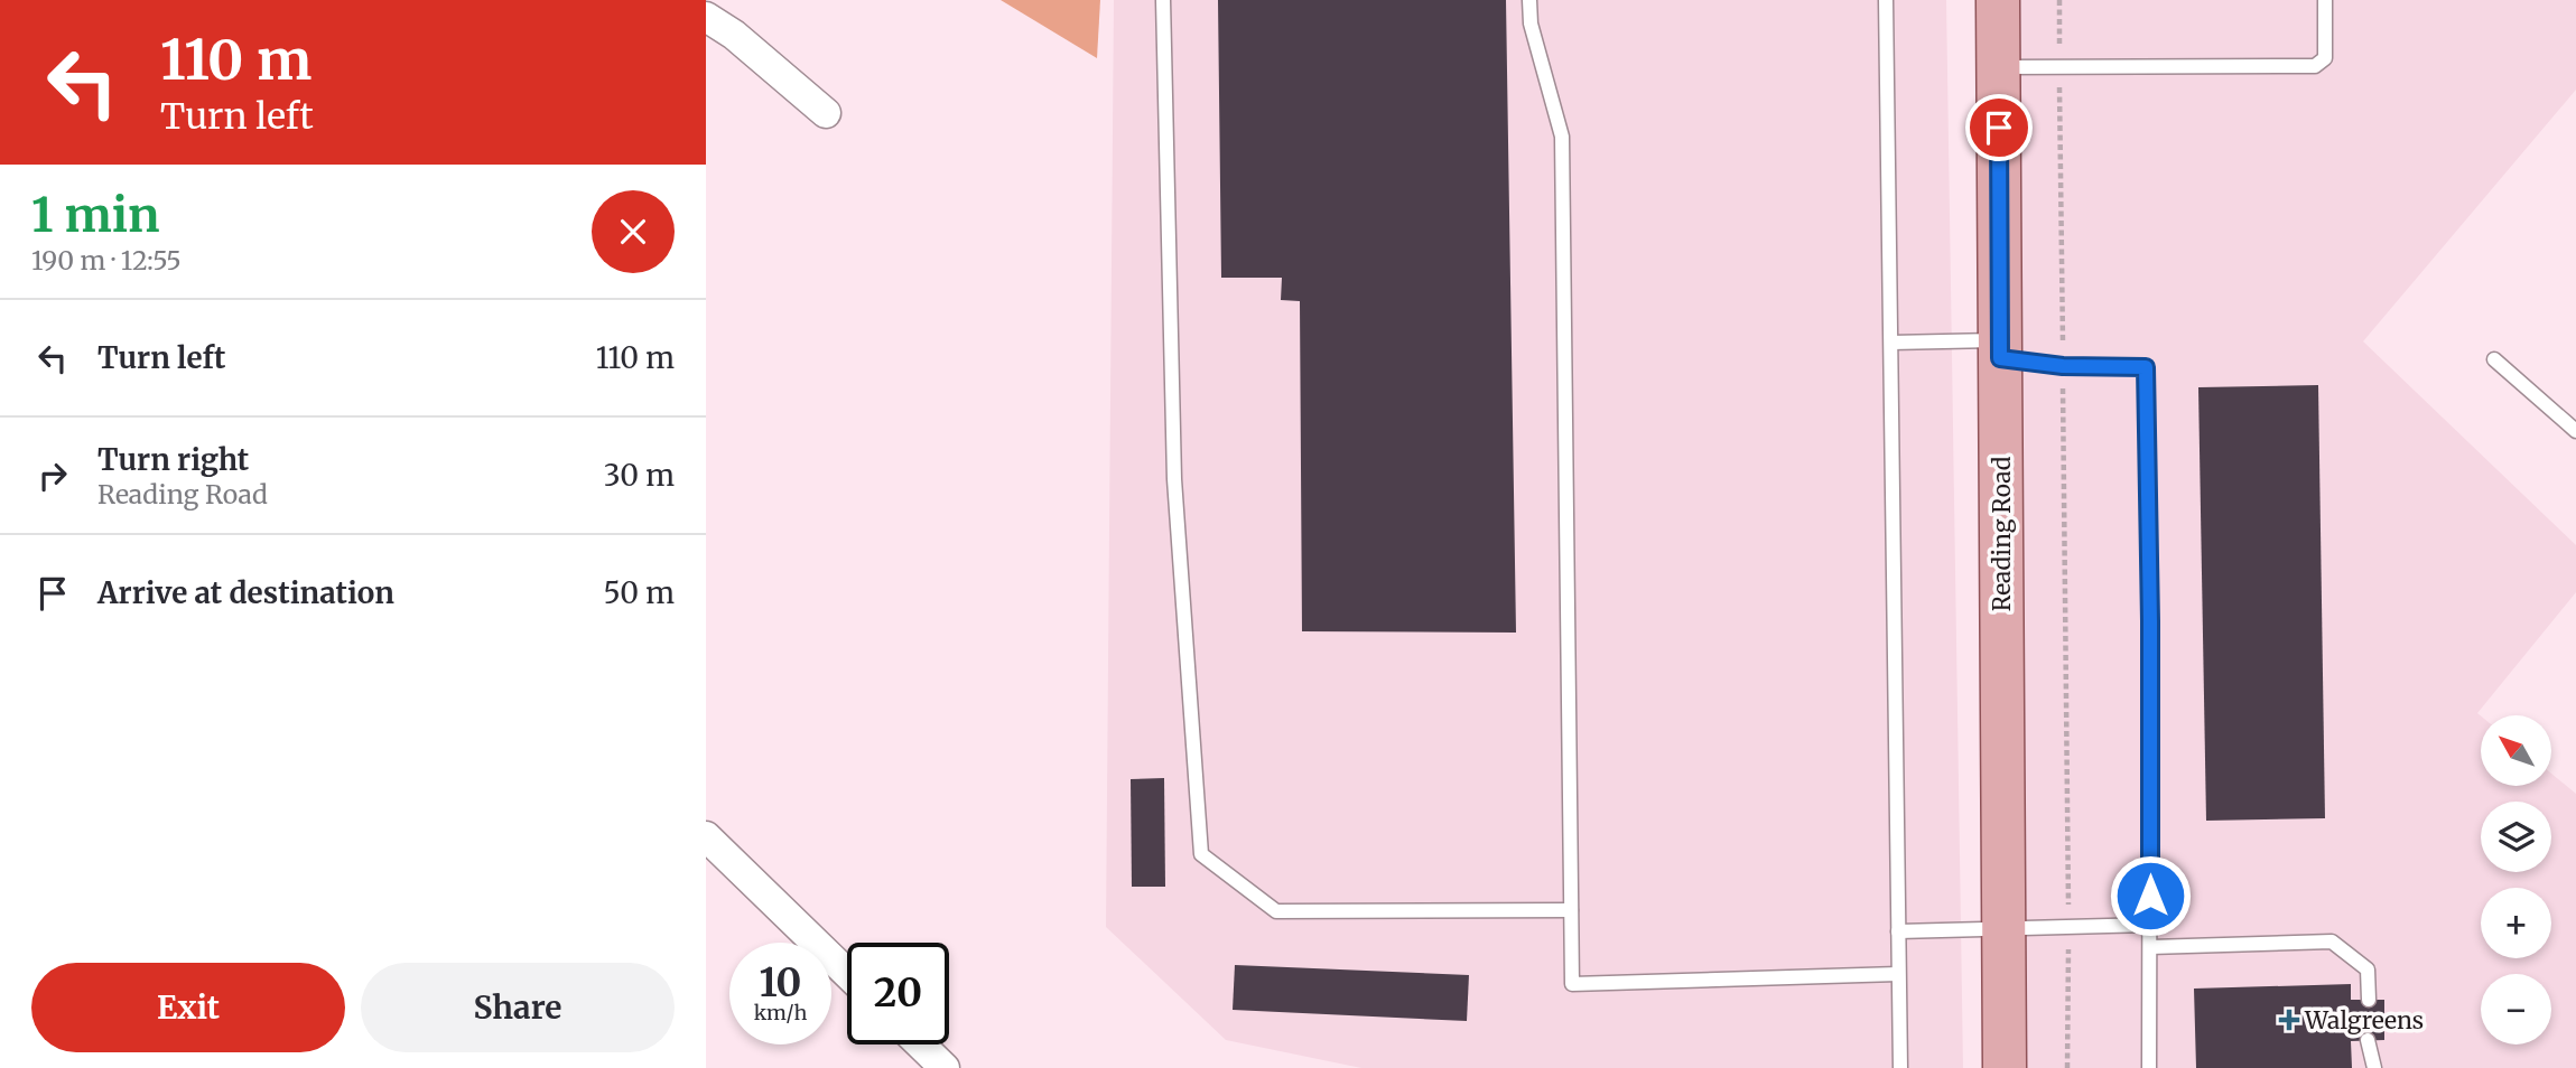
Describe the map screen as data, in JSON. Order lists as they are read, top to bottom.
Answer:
{
  "streets": {
    "main road": ["Reading Road"]
  },
  "places": {
    "health": ["Walgreens"]
  },
  "north": "top left",
  "page": {
    "turn": ["110 m", "Turn left"],
    "heading": ["1 min", "190 m · 12:55"],
    "list": [
      {
        "name": "Turn left",
        "value": "110 m"
      },
      {
        "name": "Turn right",
        "note": "Reading Road",
        "value": "30 m"
      },
      {
        "name": "Arrive at destination",
        "value": "50 m"
      }
    ],
    "map_buttons": ["+", "−"],
    "speed": "10 km/h",
    "limit": "20",
    "buttons": ["Exit", "Share"]
  }
}
